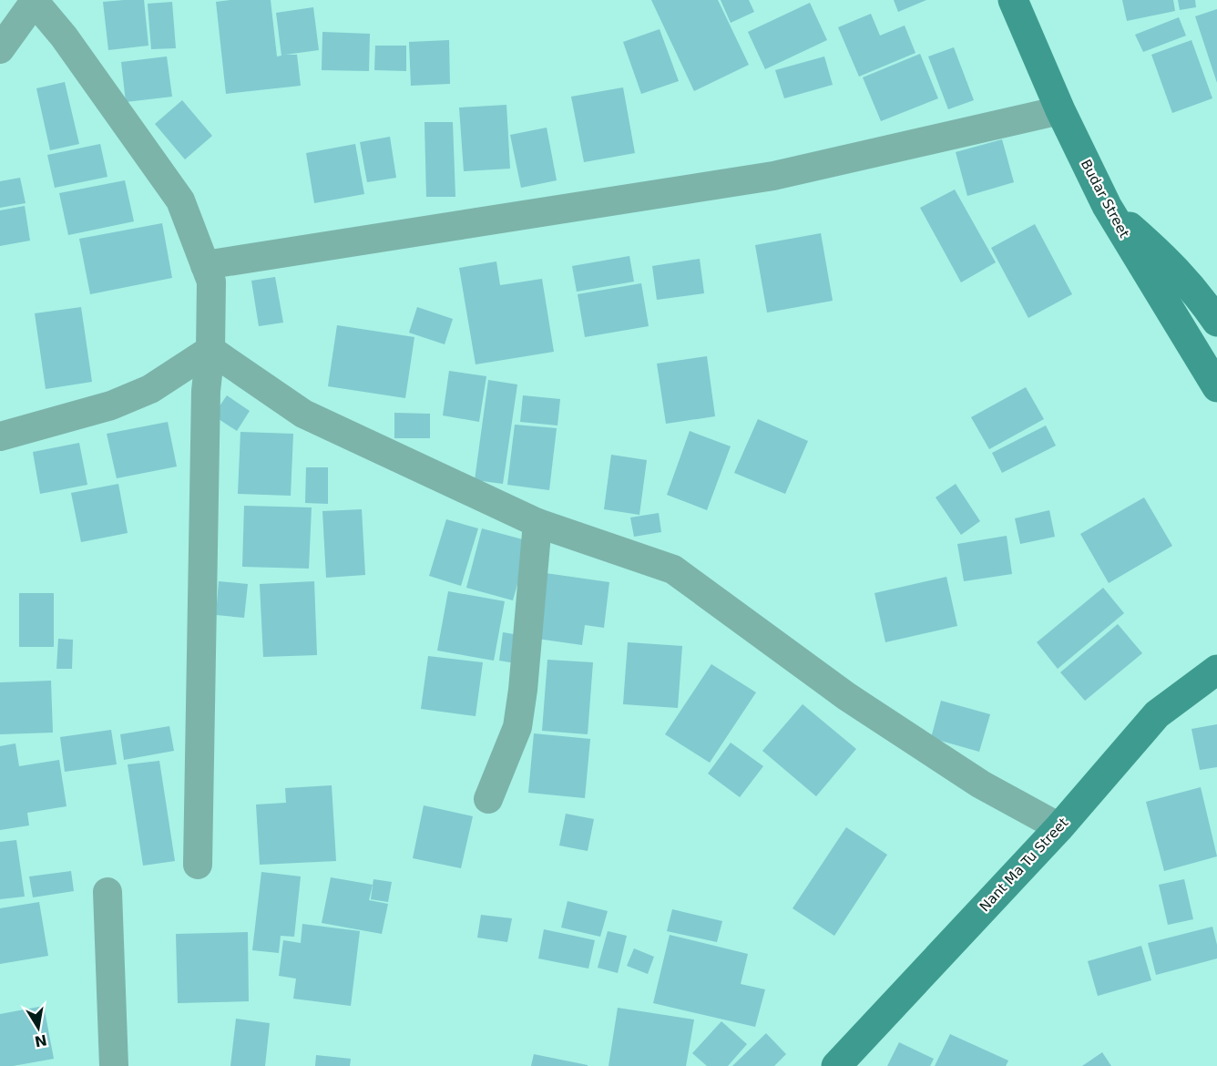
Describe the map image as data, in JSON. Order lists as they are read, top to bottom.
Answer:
{
  "streets": {
    "main road": ["Budar Street", "Nant Ma Tu Street"]
  },
  "north": "bottom"
}
